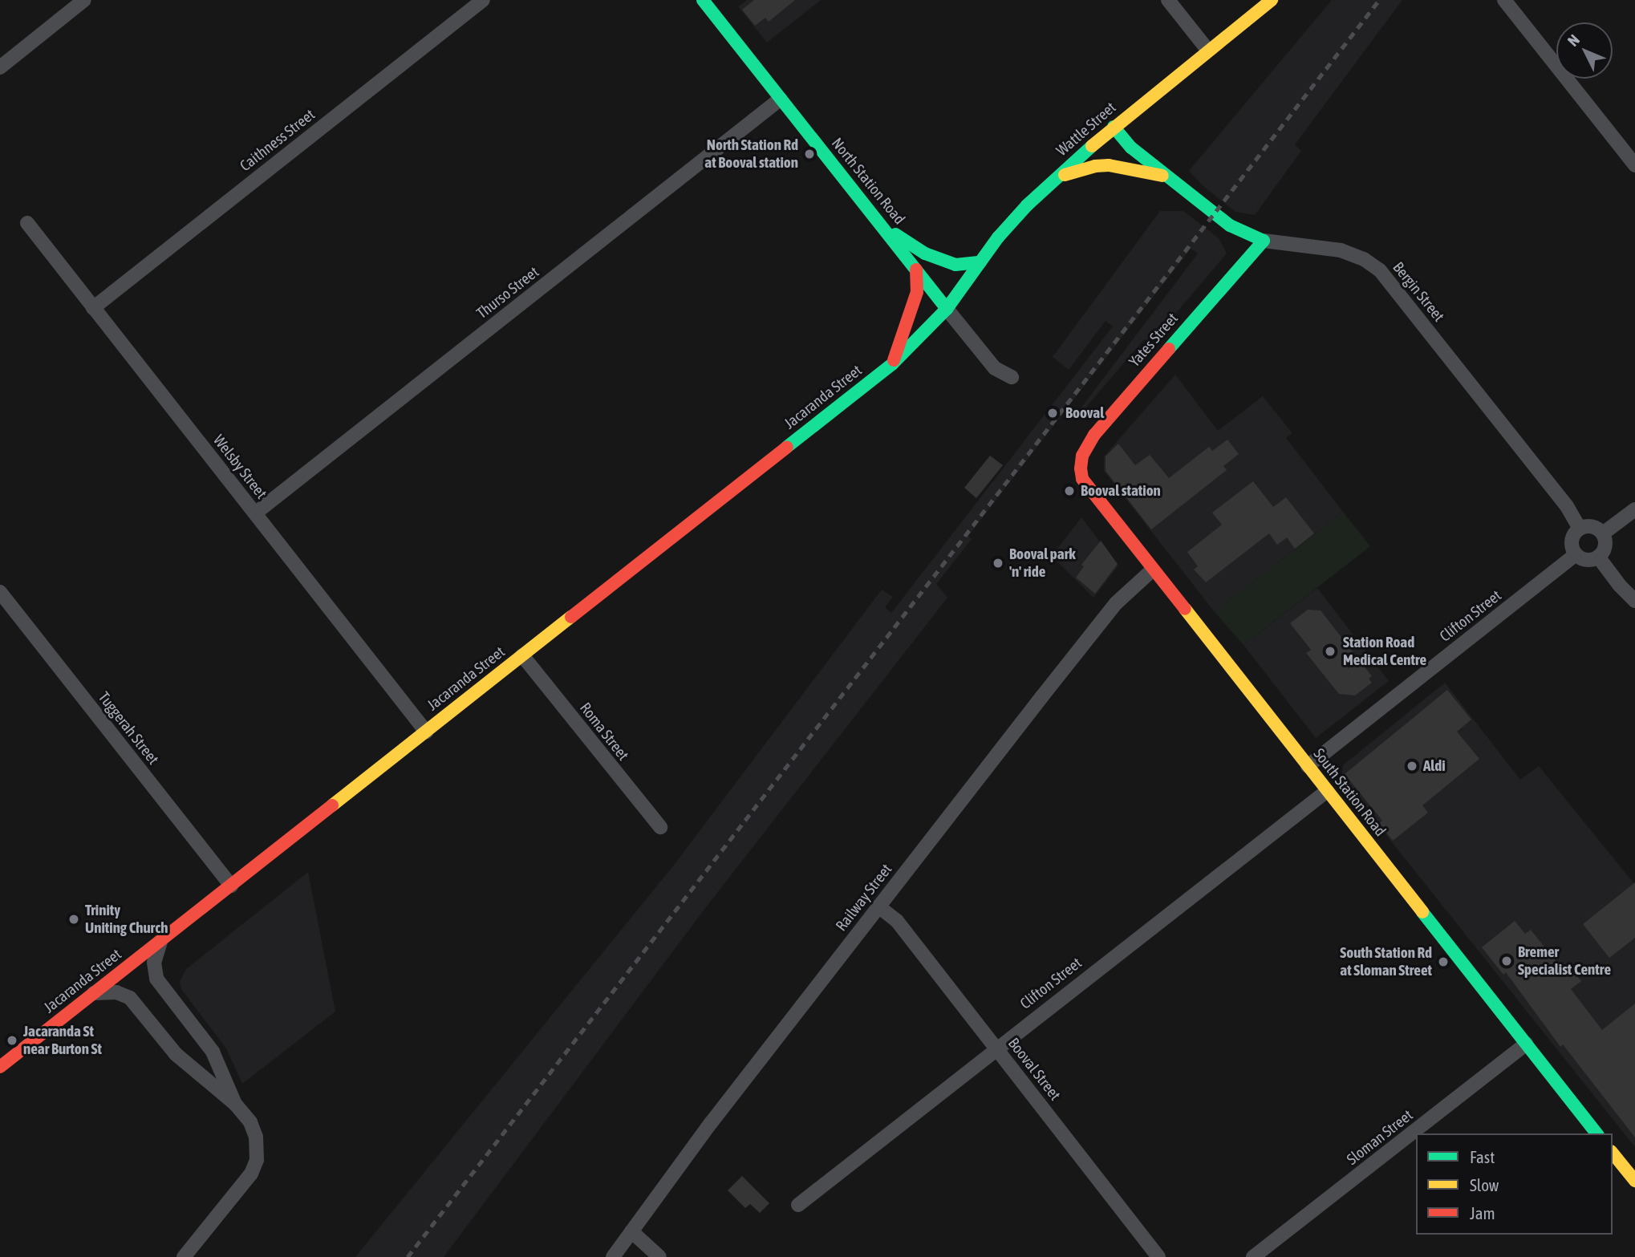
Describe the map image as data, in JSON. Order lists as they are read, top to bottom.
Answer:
{
  "streets": {
    "street": [
      "Wattle Street",
      "Caithness Street",
      "North Station Road",
      "Bergin Street",
      "Thurso Street",
      "Yates Street",
      "Jacaranda Street",
      "Welsby Street",
      "Clifton Street",
      "Tuggerah Street",
      "Roma Street",
      "South Station Road",
      "Railway Street",
      "Booval Street",
      "Sloman Street"
    ]
  },
  "crossings": [
    ["Wattle Street", "North Station Road"],
    ["Wattle Street", "Bergin Street"],
    ["Wattle Street", "Jacaranda Street"],
    ["Caithness Street", "Welsby Street"],
    ["North Station Road", "Thurso Street"],
    ["North Station Road", "Jacaranda Street"],
    ["Bergin Street", "Yates Street"],
    ["Bergin Street", "Clifton Street"],
    ["Thurso Street", "Welsby Street"],
    ["Yates Street", "South Station Road"],
    ["Jacaranda Street", "Welsby Street"],
    ["Jacaranda Street", "Tuggerah Street"],
    ["Jacaranda Street", "Roma Street"],
    ["Clifton Street", "South Station Road"],
    ["Clifton Street", "Booval Street"],
    ["South Station Road", "Railway Street"],
    ["South Station Road", "Sloman Street"],
    ["Railway Street", "Booval Street"]
  ],
  "places": [
    "North Station Rd at Booval station",
    "Booval",
    "Booval station",
    "Booval park 'n' ride",
    "Station Road Medical Centre",
    "Aldi",
    "Trinity Uniting Church",
    "Bremer Specialist Centre",
    "South Station Rd at Sloman Street",
    "Jacaranda St near Burton St"
  ],
  "legend": ["Fast", "Slow", "Jam"],
  "north": "top left"
}
